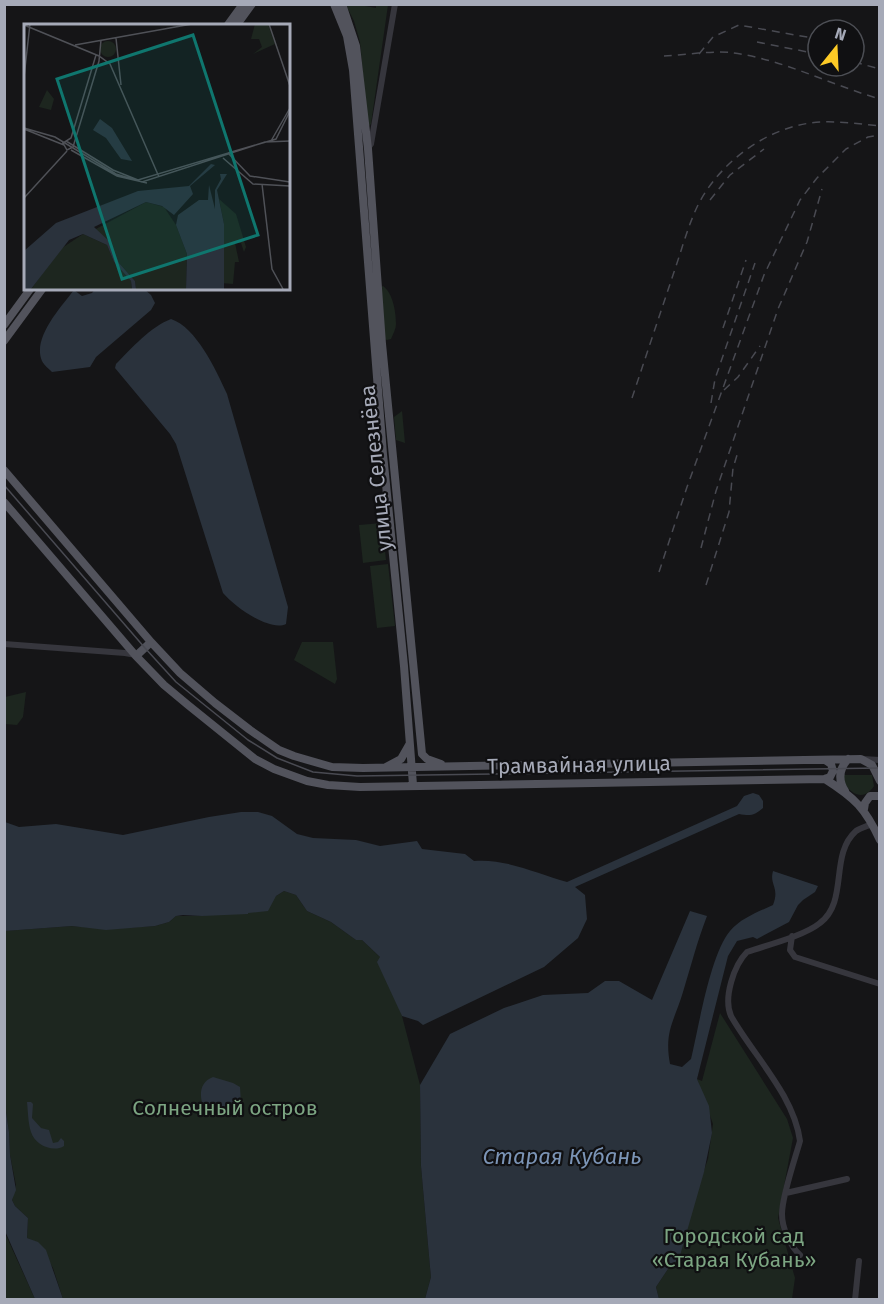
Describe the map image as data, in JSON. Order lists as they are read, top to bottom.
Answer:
{
  "streets": {
    "main road": ["улица Селезнёва", "Трамвайная улица"]
  },
  "crossings": [
    ["улица Селезнёва", "Трамвайная улица"]
  ],
  "water": ["Старая Кубань"],
  "parks": ["Солнечный остров", "Городской сад «Старая Кубань»"],
  "north": "top"
}
